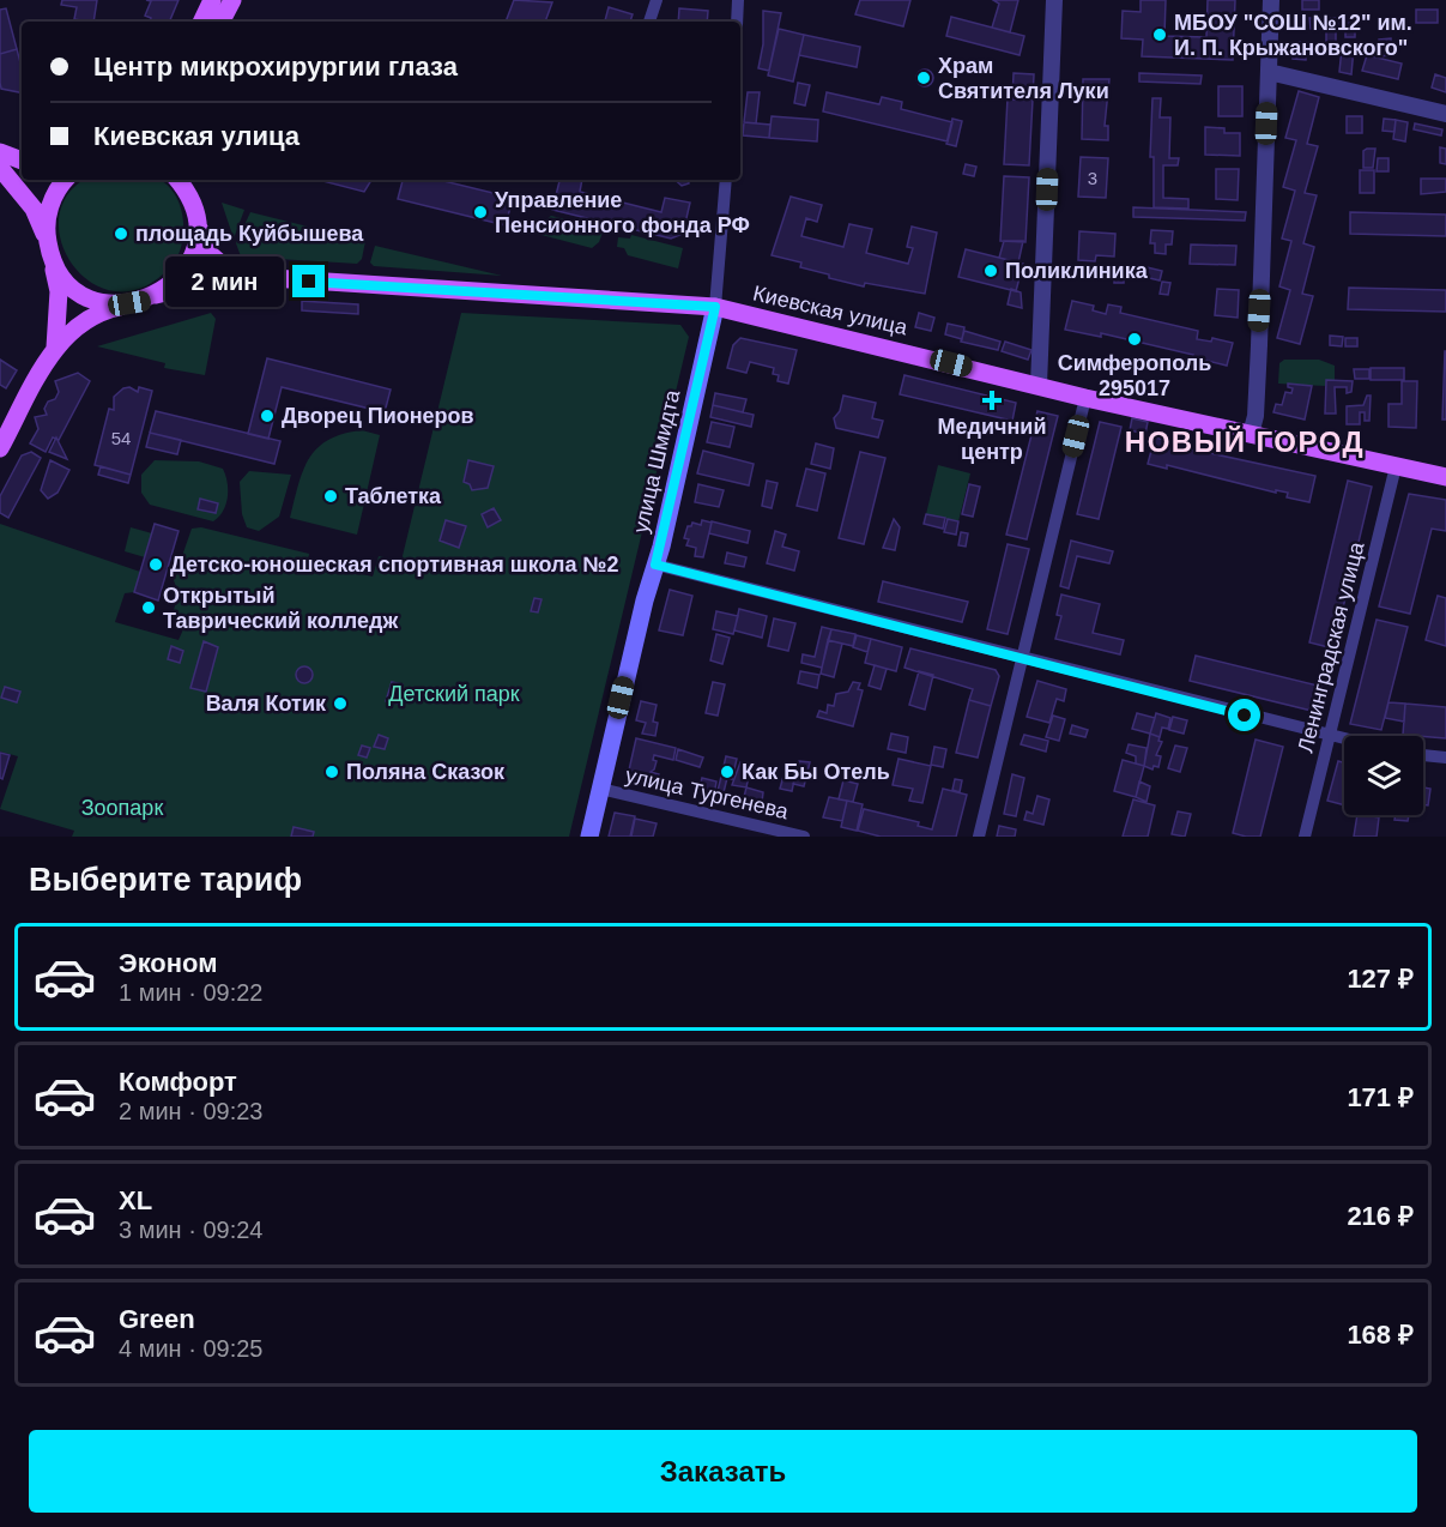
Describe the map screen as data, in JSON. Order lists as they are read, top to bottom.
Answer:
{
  "streets": {
    "main road": ["Киевская улица", "улица Шмидта"],
    "street": ["Ленинградская улица", "улица Тургенева"]
  },
  "crossings": [
    ["Киевская улица", "улица Шмидта"],
    ["Киевская улица", "Ленинградская улица"],
    ["улица Шмидта", "улица Тургенева"]
  ],
  "districts": ["НОВЫЙ ГОРОД"],
  "parks": ["Детский парк", "Зоопарк"],
  "places": {
    "other": [
      "МБОУ \"СОШ №12\" им. И. П. Крыжановского\"",
      "Храм Святителя Луки",
      "Управление Пенсионного фонда РФ",
      "площадь Куйбышева",
      "Поликлиника",
      "Симферополь 295017",
      "Дворец Пионеров",
      "Таблетка",
      "Детско-юношеская спортивная школа №2",
      "Открытый Таврический колледж",
      "Валя Котик",
      "Поляна Сказок",
      "Как Бы Отель"
    ],
    "health": ["Медичний центр"]
  },
  "house_numbers": ["3", "54"],
  "page": {
    "banner": ["Центр микрохирургии глаза", "Киевская улица"],
    "bubble": "2 мин",
    "heading": "Выберите тариф",
    "list": [
      {
        "name": "Эконом",
        "note": "1 мин · 09:22",
        "value": "127 ₽"
      },
      {
        "name": "Комфорт",
        "note": "2 мин · 09:23",
        "value": "171 ₽"
      },
      {
        "name": "XL",
        "note": "3 мин · 09:24",
        "value": "216 ₽"
      },
      {
        "name": "Green",
        "note": "4 мин · 09:25",
        "value": "168 ₽"
      }
    ],
    "buttons": "Заказать"
  }
}
